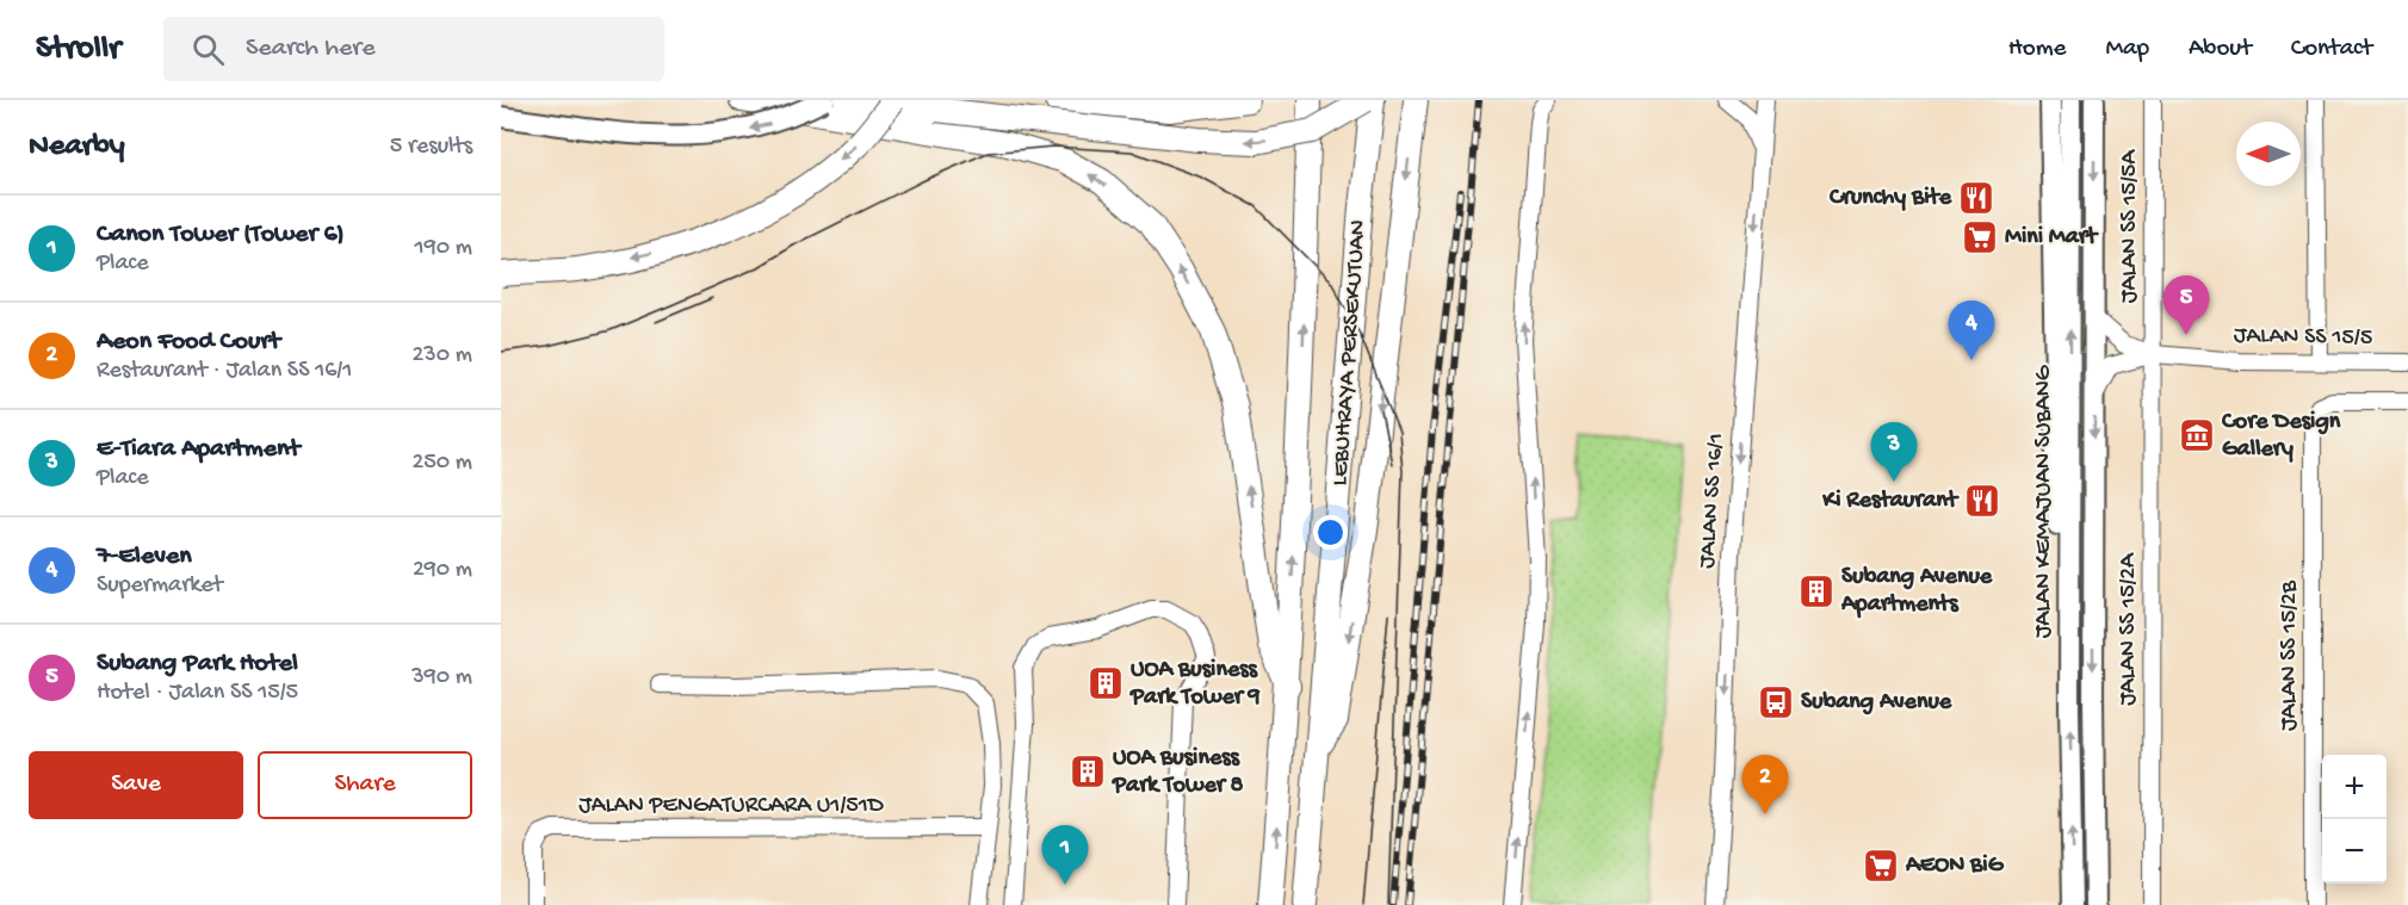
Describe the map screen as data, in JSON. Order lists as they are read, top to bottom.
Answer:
{
  "streets": {
    "highway": ["LEBUHRAYA PERSEKUTUAN"],
    "main road": ["JALAN KEMAJUAN SUBANG"],
    "street": [
      "JALAN SS 15/5A",
      "JALAN SS 15/5",
      "JALAN SS 16/1",
      "JALAN SS 15/2A",
      "JALAN SS 15/2B",
      "JALAN PENGATURCARA U1/51D"
    ]
  },
  "crossings": [
    ["JALAN SS 15/5A", "JALAN SS 15/5"],
    ["JALAN SS 15/5A", "JALAN SS 15/2A"],
    ["JALAN SS 15/5", "JALAN KEMAJUAN SUBANG"],
    ["JALAN SS 15/5", "JALAN SS 15/2A"]
  ],
  "one_way": ["JALAN SS 16/1"],
  "places": {
    "restaurant": ["Crunchy Bite", "Ki Restaurant"],
    "supermarket": ["Mini Mart", "AEON BiG"],
    "museum": ["Core Design Gallery"],
    "building": ["Subang Avenue Apartments", "UOA Business Park Tower 9", "UOA Business Park Tower 8"],
    "bus stop": ["Subang Avenue"]
  },
  "north": "left",
  "page": {
    "header": "Strollr",
    "search": "Search here",
    "nav": [
      "Home",
      "Map",
      "About",
      "Contact"
    ],
    "heading": ["Nearby", "5 results"],
    "list": [
      {
        "mark": "1",
        "name": "Canon Tower (Tower 6)",
        "note": "Place",
        "value": "190 m"
      },
      {
        "mark": "2",
        "name": "Aeon Food Court",
        "note": "Restaurant · Jalan SS 16/1",
        "value": "230 m"
      },
      {
        "mark": "3",
        "name": "E-Tiara Apartment",
        "note": "Place",
        "value": "250 m"
      },
      {
        "mark": "4",
        "name": "7-Eleven",
        "note": "Supermarket",
        "value": "290 m"
      },
      {
        "mark": "5",
        "name": "Subang Park Hotel",
        "note": "Hotel · Jalan SS 15/5",
        "value": "390 m"
      }
    ],
    "pins": [
      "5",
      "4",
      "3",
      "2",
      "1"
    ],
    "buttons": ["Save", "Share"],
    "map_buttons": ["+", "−"]
  }
}
